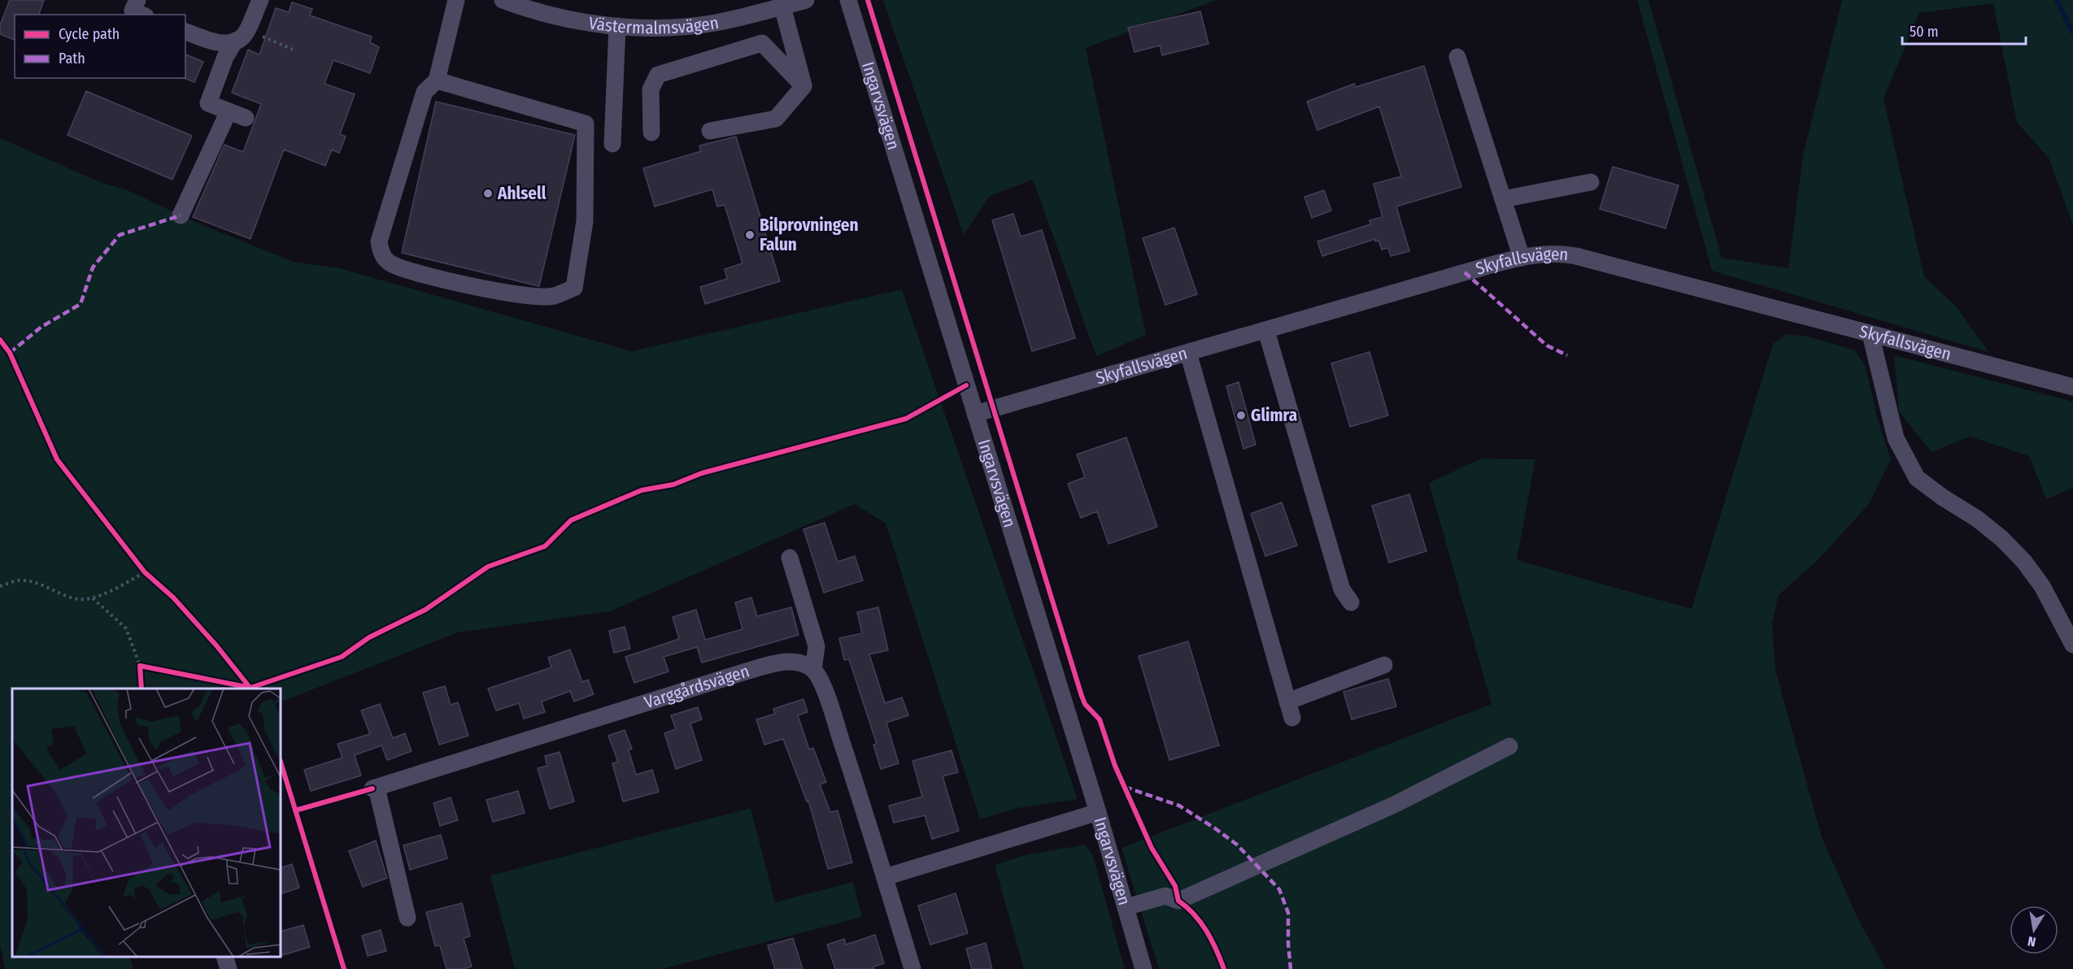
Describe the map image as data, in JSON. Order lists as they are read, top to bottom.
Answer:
{
  "streets": {
    "street": [
      "Västermalmsvägen",
      "Ingarvsvägen",
      "Skyfallsvägen",
      "Varggårdsvägen"
    ]
  },
  "crossings": [
    ["Ingarvsvägen", "Skyfallsvägen"]
  ],
  "places": ["Ahlsell", "Bilprovningen Falun", "Glimra"],
  "legend": ["Cycle path", "Path"],
  "scale_bar": "50 m",
  "north": "bottom"
}
